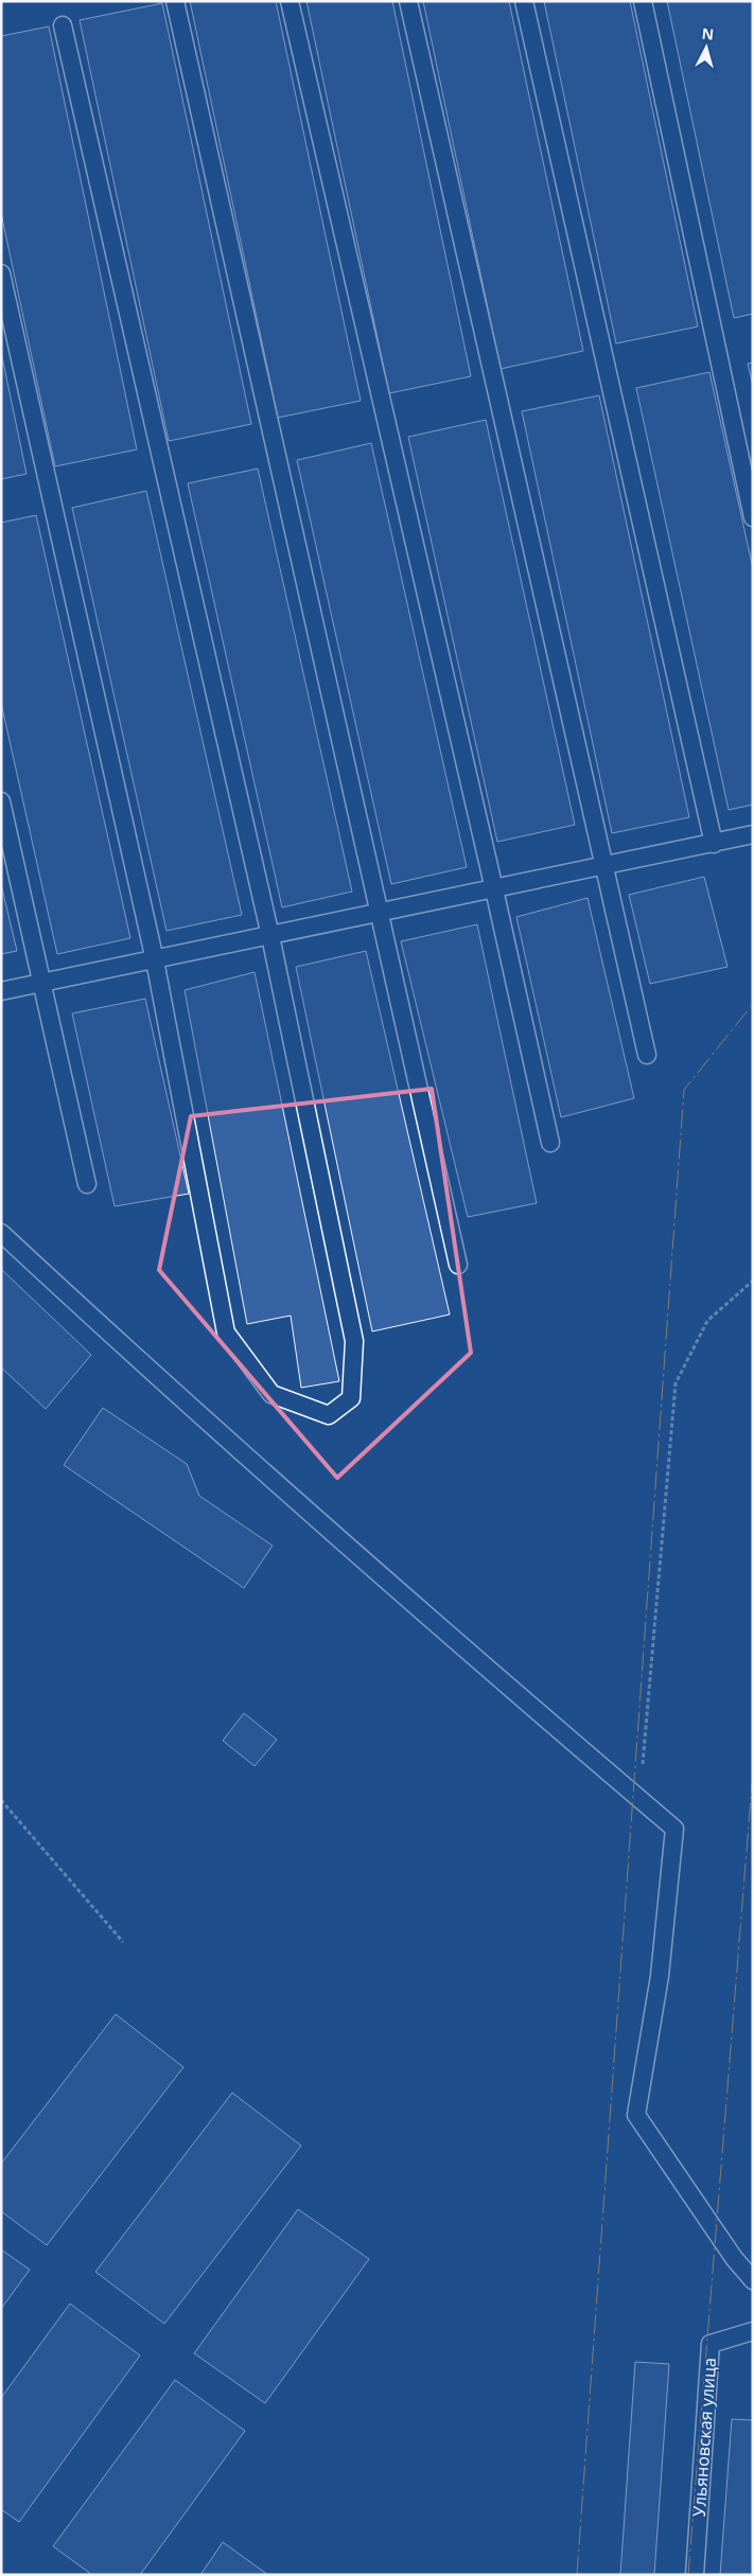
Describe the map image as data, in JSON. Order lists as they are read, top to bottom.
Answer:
{
  "streets": {
    "lane": ["Ульяновская улица"]
  },
  "north": "top"
}
